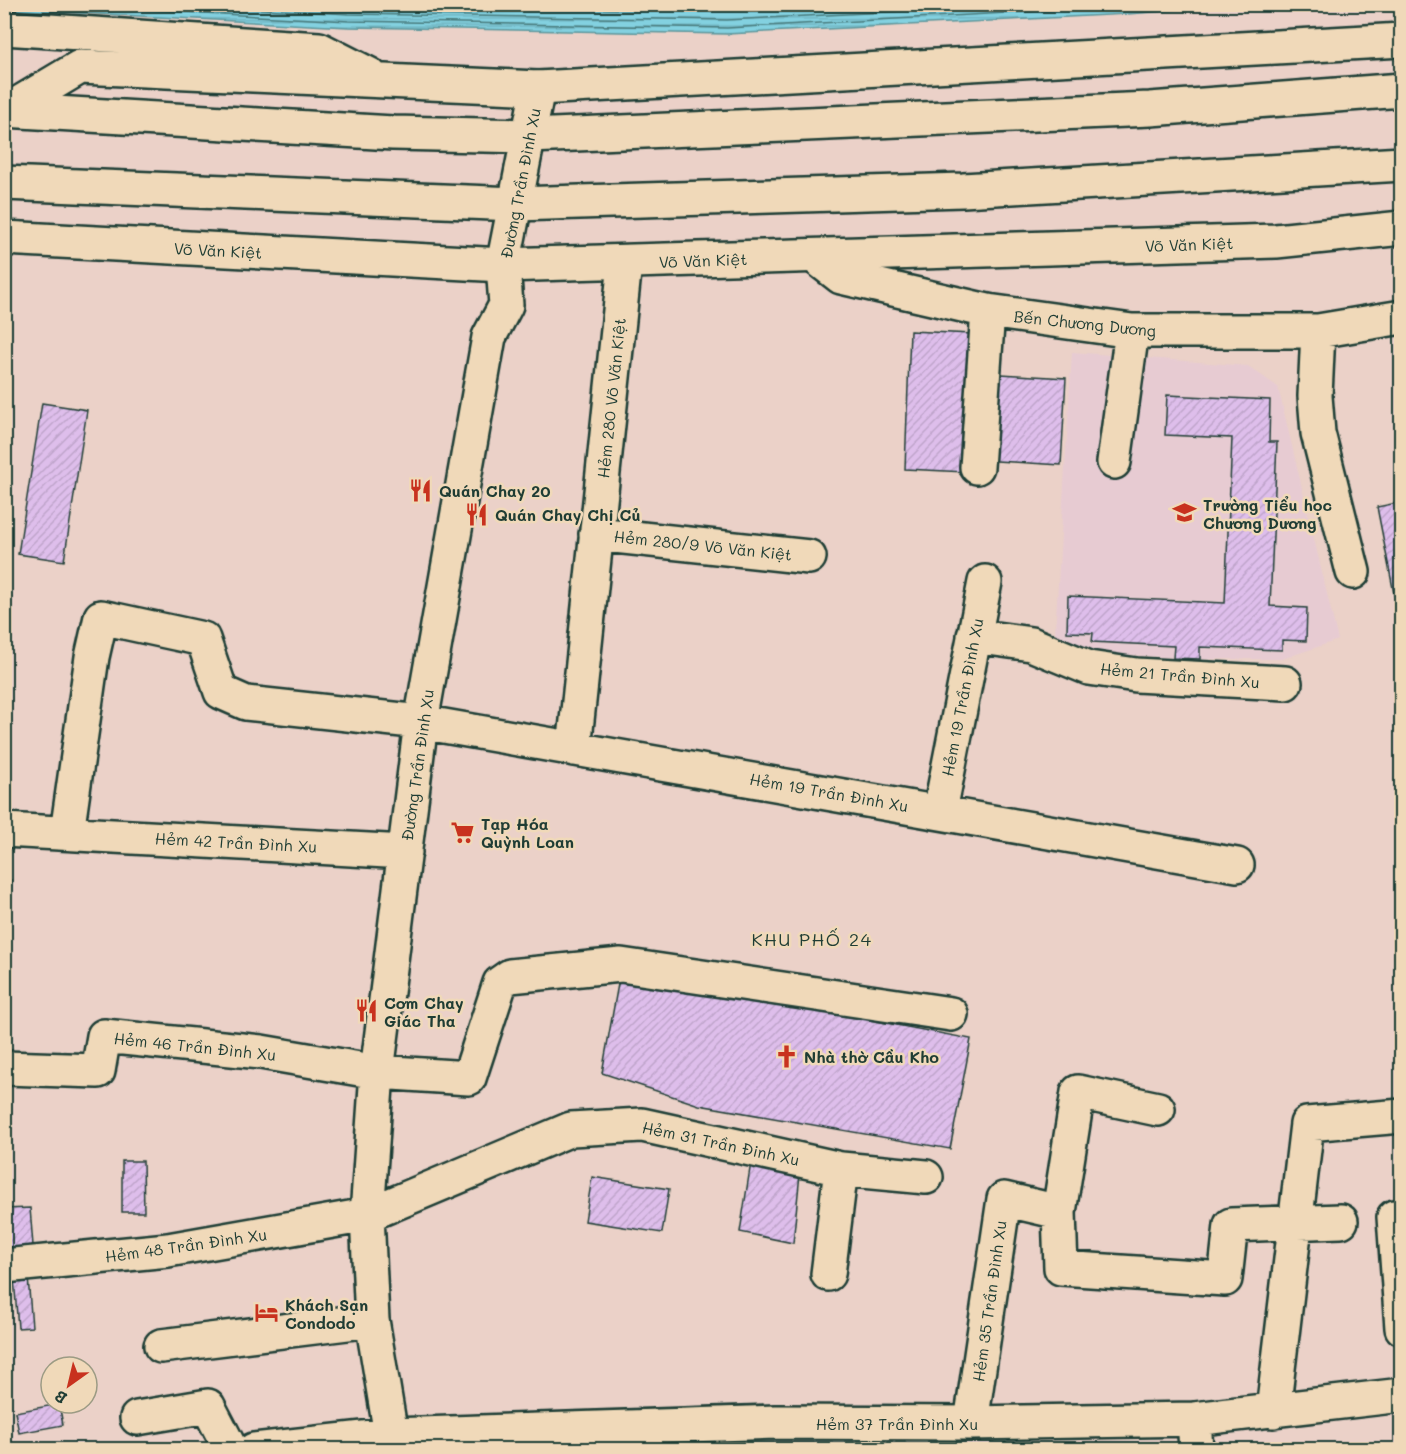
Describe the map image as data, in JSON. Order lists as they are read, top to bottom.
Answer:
{
  "streets": {
    "main road": [
      "Đường Trần Ðình Xu",
      "Võ Văn Kiệt",
      "Bến Chương Dương",
      "Hẻm 280 Võ Văn Kiệt",
      "Hẻm 280/9 Võ Văn Kiệt",
      "Hẻm 21 Trần Đình Xu",
      "Hẻm 19 Trần Đình Xu",
      "Hẻm 19 Trần Ðình Xu",
      "Hẻm 42 Trần Ðình Xu",
      "Hẻm 46 Trần Ðình Xu",
      "Hẻm 31 Trần Đinh Xu",
      "Hẻm 48 Trần Ðình Xu",
      "Hẻm 35 Trần Đình Xu",
      "Hẻm 37 Trần Ðình Xu"
    ]
  },
  "crossings": [
    ["Đường Trần Ðình Xu", "Võ Văn Kiệt"],
    ["Đường Trần Ðình Xu", "Hẻm 19 Trần Ðình Xu"],
    ["Đường Trần Ðình Xu", "Hẻm 42 Trần Ðình Xu"],
    ["Đường Trần Ðình Xu", "Hẻm 46 Trần Ðình Xu"],
    ["Đường Trần Ðình Xu", "Hẻm 31 Trần Đinh Xu"],
    ["Đường Trần Ðình Xu", "Hẻm 48 Trần Ðình Xu"],
    ["Đường Trần Ðình Xu", "Hẻm 37 Trần Ðình Xu"],
    ["Võ Văn Kiệt", "Bến Chương Dương"],
    ["Võ Văn Kiệt", "Hẻm 280 Võ Văn Kiệt"],
    ["Hẻm 280 Võ Văn Kiệt", "Hẻm 280/9 Võ Văn Kiệt"],
    ["Hẻm 280 Võ Văn Kiệt", "Hẻm 19 Trần Ðình Xu"],
    ["Hẻm 21 Trần Đình Xu", "Hẻm 19 Trần Đình Xu"],
    ["Hẻm 19 Trần Đình Xu", "Hẻm 19 Trần Ðình Xu"],
    ["Hẻm 19 Trần Ðình Xu", "Hẻm 42 Trần Ðình Xu"],
    ["Hẻm 31 Trần Đinh Xu", "Hẻm 48 Trần Ðình Xu"],
    ["Hẻm 35 Trần Đình Xu", "Hẻm 37 Trần Ðình Xu"]
  ],
  "districts": ["KHU PHỐ 24"],
  "places": {
    "restaurant": ["Quán Chay 20", "Quán Chay Chị Củ", "Cơm Chay Giác Tha"],
    "school or university": ["Trường Tiểu học Chương Dương"],
    "supermarket": ["Tạp Hóa Quỳnh Loan"],
    "church": ["Nhà thờ Cầu Kho"],
    "hotel": ["Khách Sạn Condodo"]
  },
  "north": "bottom left"
}
